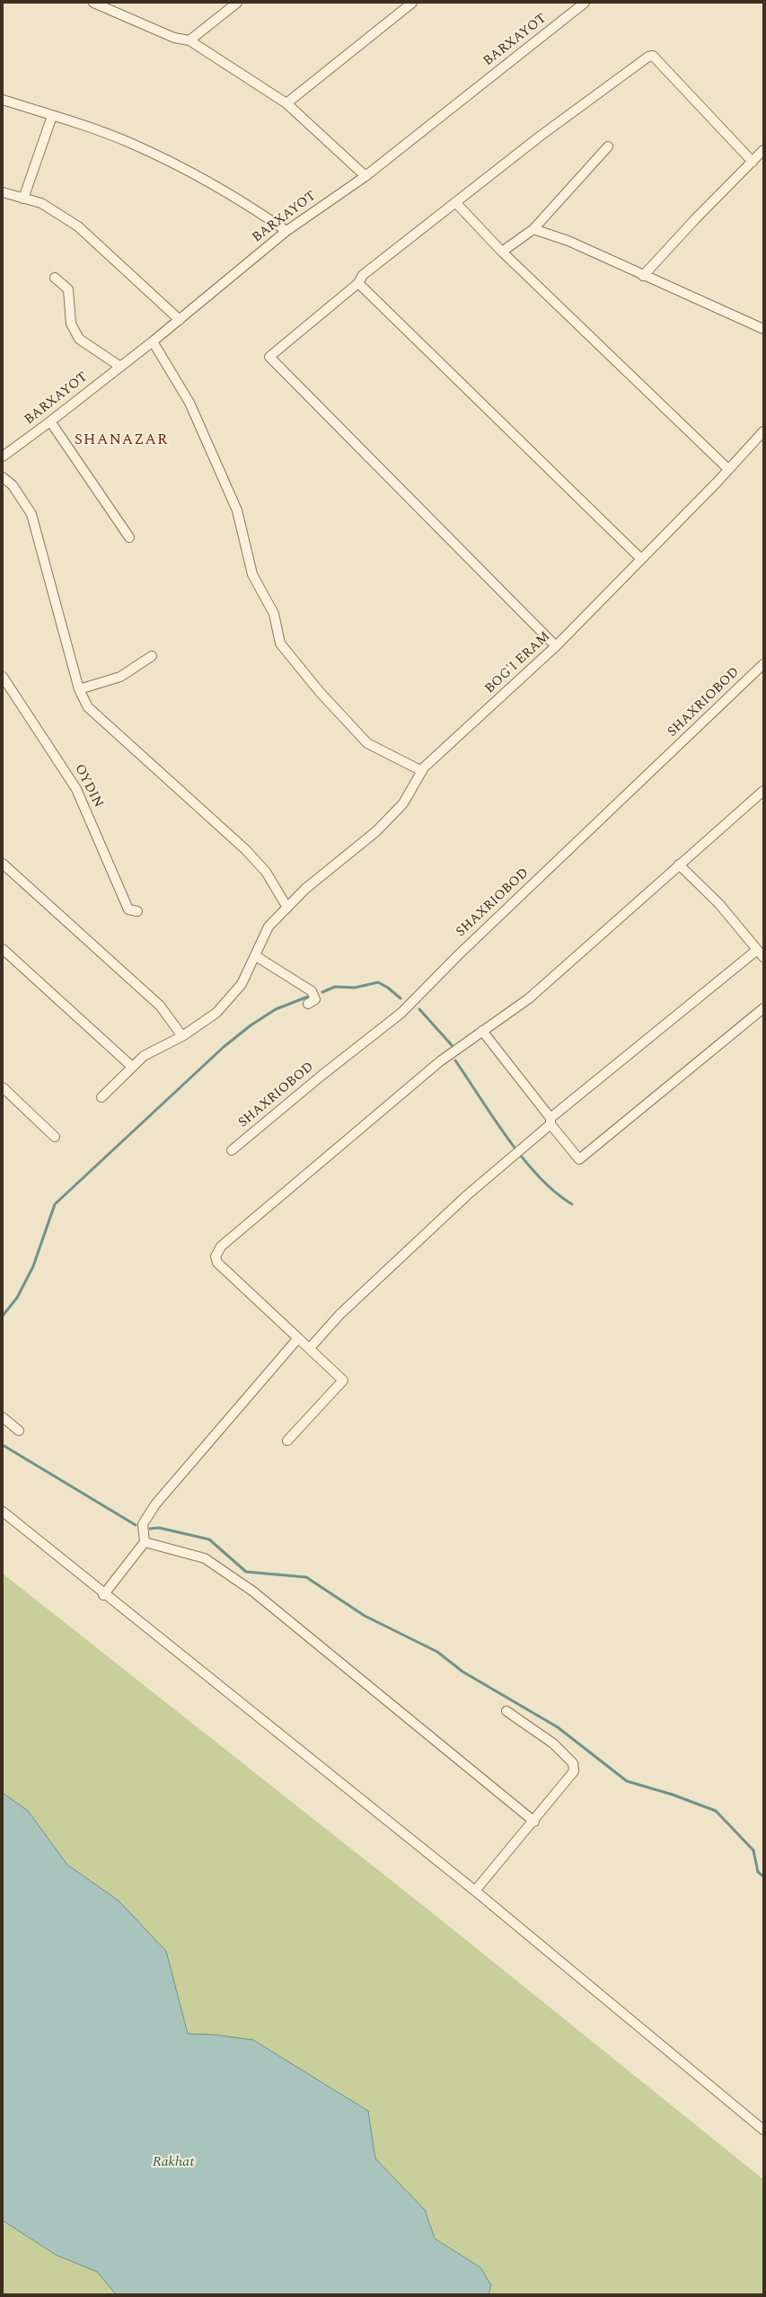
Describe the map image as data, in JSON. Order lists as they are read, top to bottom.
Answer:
{
  "streets": {
    "street": [
      "BARXAYOT",
      "BOG'I ERAM",
      "SHAXRIOBOD",
      "OYDIN"
    ]
  },
  "districts": ["SHАNAZAR"],
  "water": ["Rakhat"]
}
